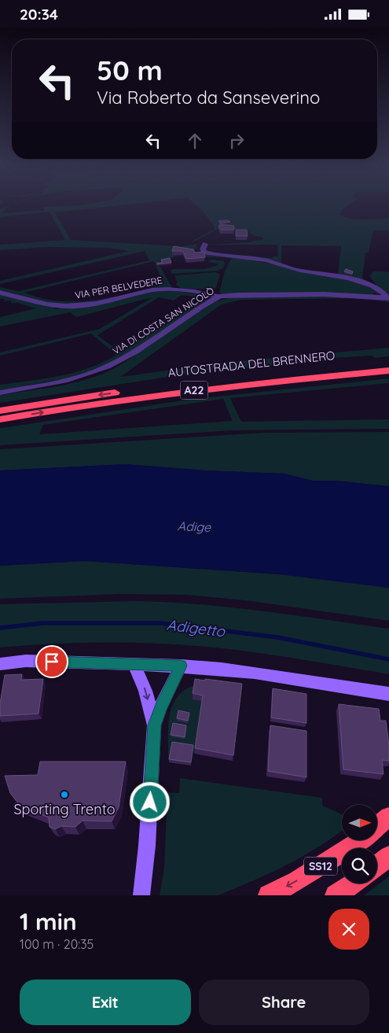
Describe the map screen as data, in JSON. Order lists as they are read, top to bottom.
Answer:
{
  "streets": {
    "highway": ["AUTOSTRADA DEL BRENNERO", "A22", "SS12"],
    "street": ["VIA PER BELVEDERE", "VIA DI COSTA SAN NICOLÒ"]
  },
  "crossings": [
    ["VIA PER BELVEDERE", "VIA DI COSTA SAN NICOLÒ"]
  ],
  "water": ["Adige", "Adigetto"],
  "places": ["Sporting Trento"],
  "north": "right",
  "page": {
    "status": "20:34",
    "turn": ["50 m", "Via Roberto da Sanseverino"],
    "heading": ["1 min", "100 m · 20:35"],
    "buttons": ["Exit", "Share"]
  }
}
